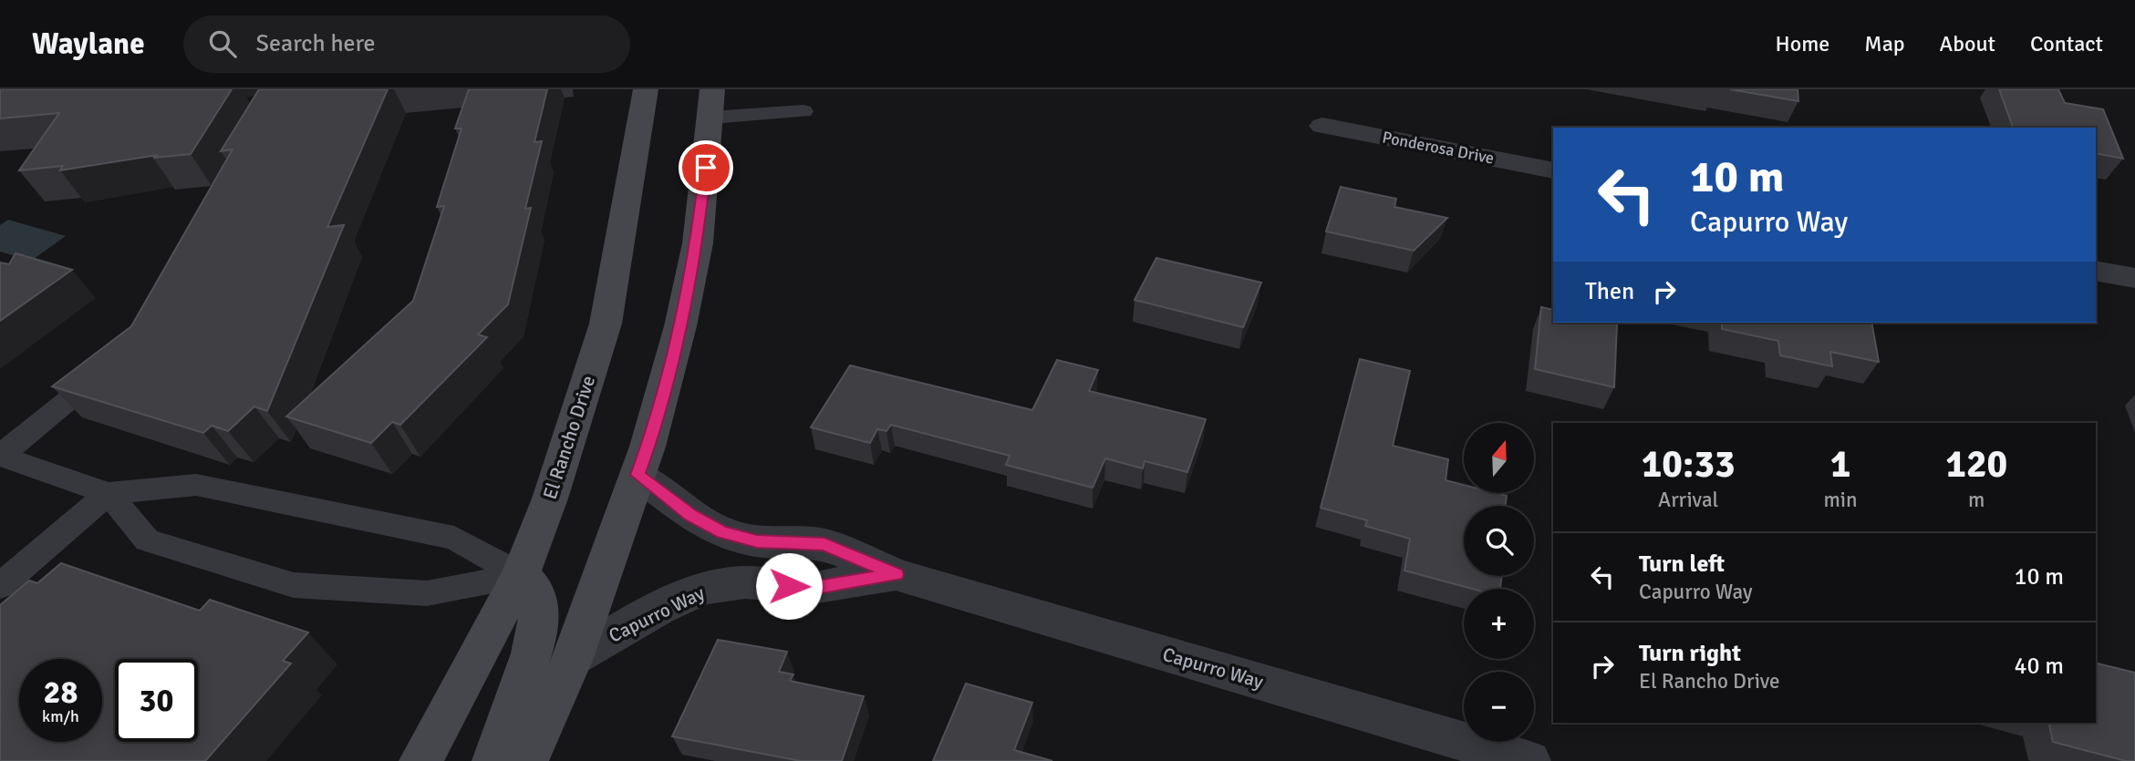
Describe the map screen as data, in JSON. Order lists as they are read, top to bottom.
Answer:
{
  "streets": {
    "main road": ["El Rancho Drive"],
    "street": ["Ponderosa Drive", "Capurro Way"]
  },
  "north": "top",
  "page": {
    "header": "Waylane",
    "search": "Search here",
    "nav": [
      "Home",
      "Map",
      "About",
      "Contact"
    ],
    "turn": ["10 m", "Capurro Way"],
    "then": "Then",
    "map_buttons": ["+", "−"],
    "eta": [
      "10:33",
      "Arrival",
      "1",
      "min",
      "120",
      "m"
    ],
    "list": [
      {
        "name": "Turn left",
        "note": "Capurro Way",
        "value": "10 m"
      },
      {
        "name": "Turn right",
        "note": "El Rancho Drive",
        "value": "40 m"
      }
    ],
    "speed": "28 km/h",
    "limit": "30"
  }
}
